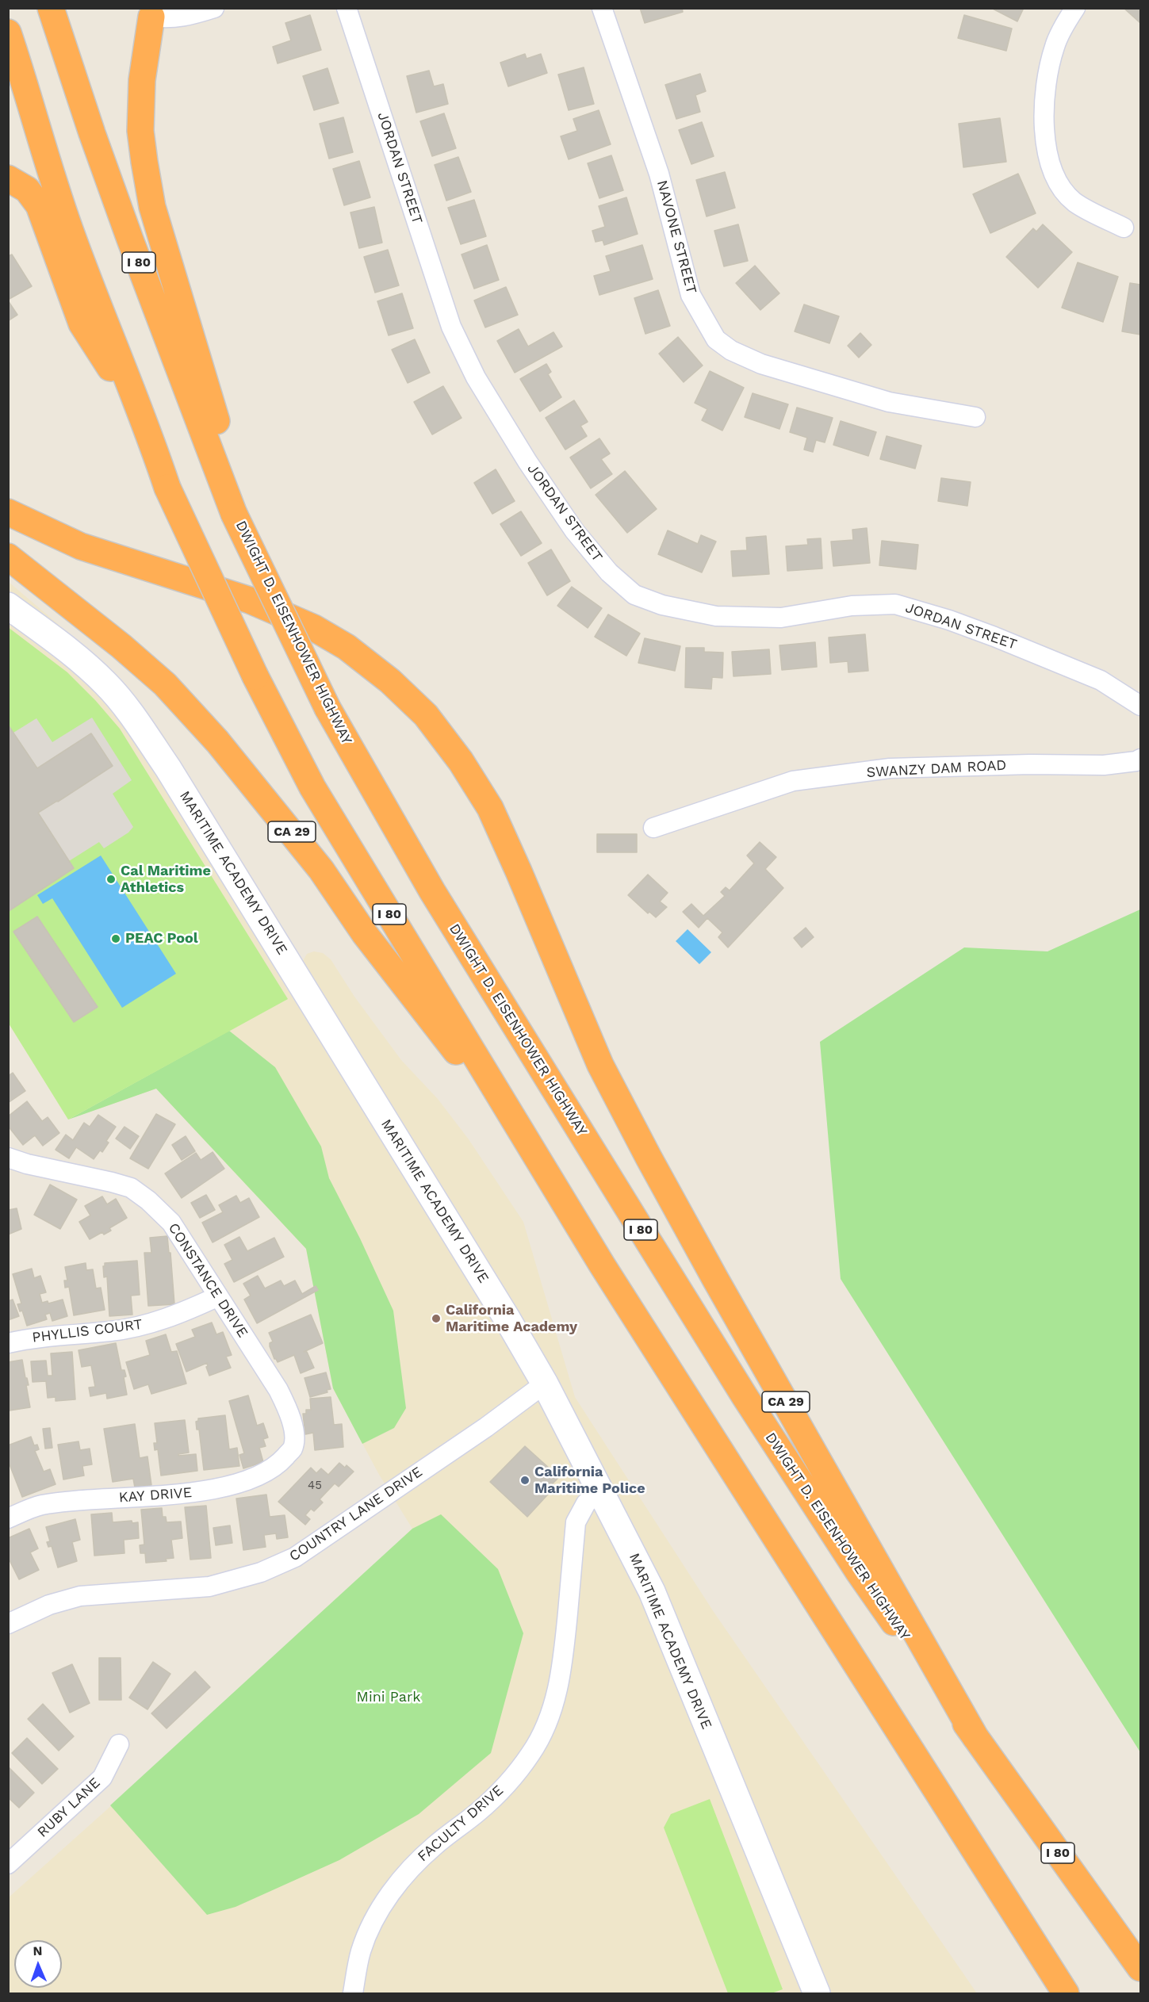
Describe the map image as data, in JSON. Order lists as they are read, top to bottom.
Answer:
{
  "streets": {
    "highway": ["I 80", "DWIGHT D. EISENHOWER HIGHWAY", "CA 29"],
    "street": [
      "JORDAN STREET",
      "NAVONE STREET",
      "SWANZY DAM ROAD",
      "MARITIME ACADEMY DRIVE",
      "CONSTANCE DRIVE",
      "PHYLLIS COURT",
      "KAY DRIVE",
      "COUNTRY LANE DRIVE",
      "RUBY LANE",
      "FACULTY DRIVE"
    ]
  },
  "crossings": [
    ["I 80", "CA 29"],
    ["DWIGHT D. EISENHOWER HIGHWAY", "CA 29"],
    ["MARITIME ACADEMY DRIVE", "COUNTRY LANE DRIVE"],
    ["MARITIME ACADEMY DRIVE", "FACULTY DRIVE"],
    ["CONSTANCE DRIVE", "PHYLLIS COURT"],
    ["CONSTANCE DRIVE", "KAY DRIVE"]
  ],
  "parks": ["Mini Park"],
  "places": [
    "Cal Maritime Athletics",
    "PEAC Pool",
    "California Maritime Academy",
    "California Maritime Police"
  ],
  "house_numbers": ["45"],
  "north": "top"
}
